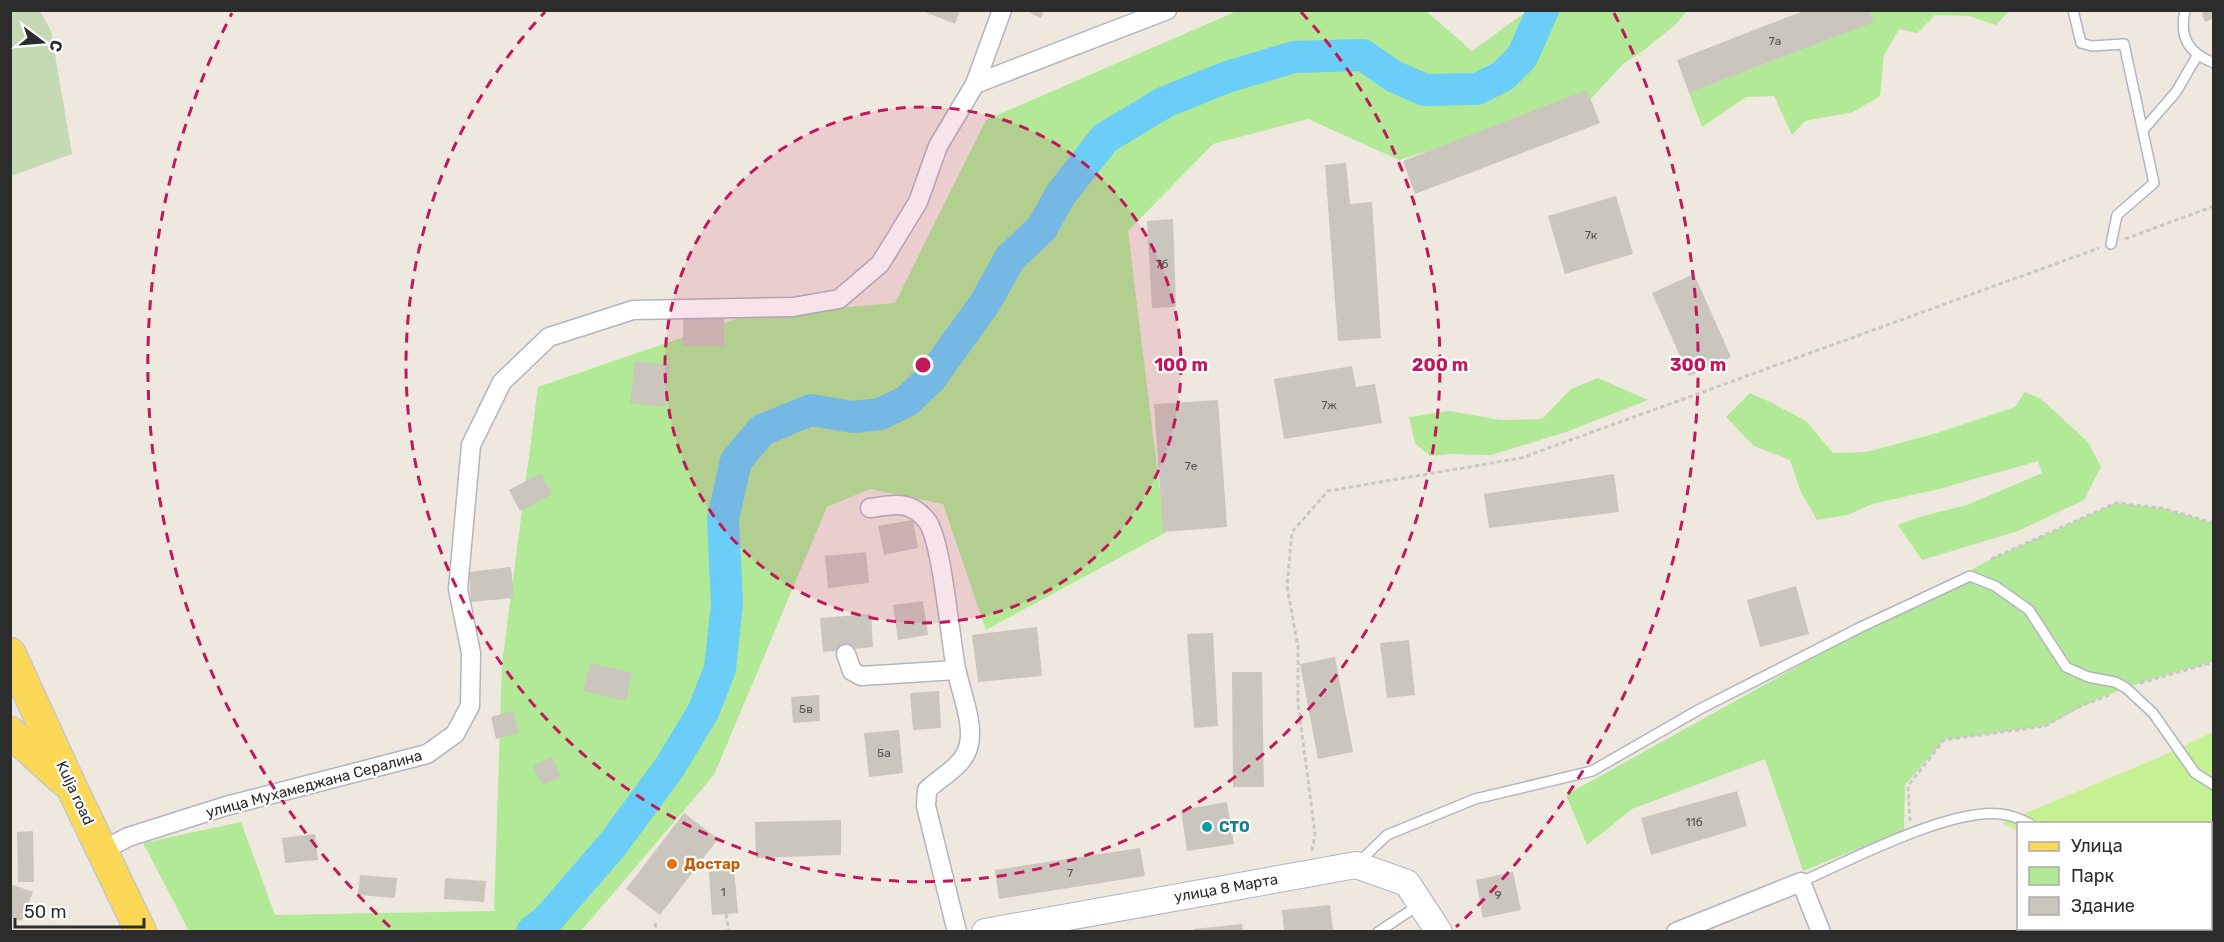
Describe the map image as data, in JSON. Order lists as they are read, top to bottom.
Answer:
{
  "streets": {
    "main road": ["Kulja road"],
    "street": ["улица Мухамеджана Сералина", "улица 8 Марта"]
  },
  "crossings": [
    ["улица Мухамеджана Сералина", "Kulja road"]
  ],
  "places": ["СТО", "Достар"],
  "house_numbers": [
    "7а",
    "7к",
    "7б",
    "7ж",
    "7е",
    "5в",
    "5а",
    "11б",
    "7",
    "1",
    "9"
  ],
  "legend": ["Улица", "Парк", "Здание"],
  "scale_bar": "50 m",
  "north": "right",
  "rings": ["100 m", "200 m", "300 m"]
}
